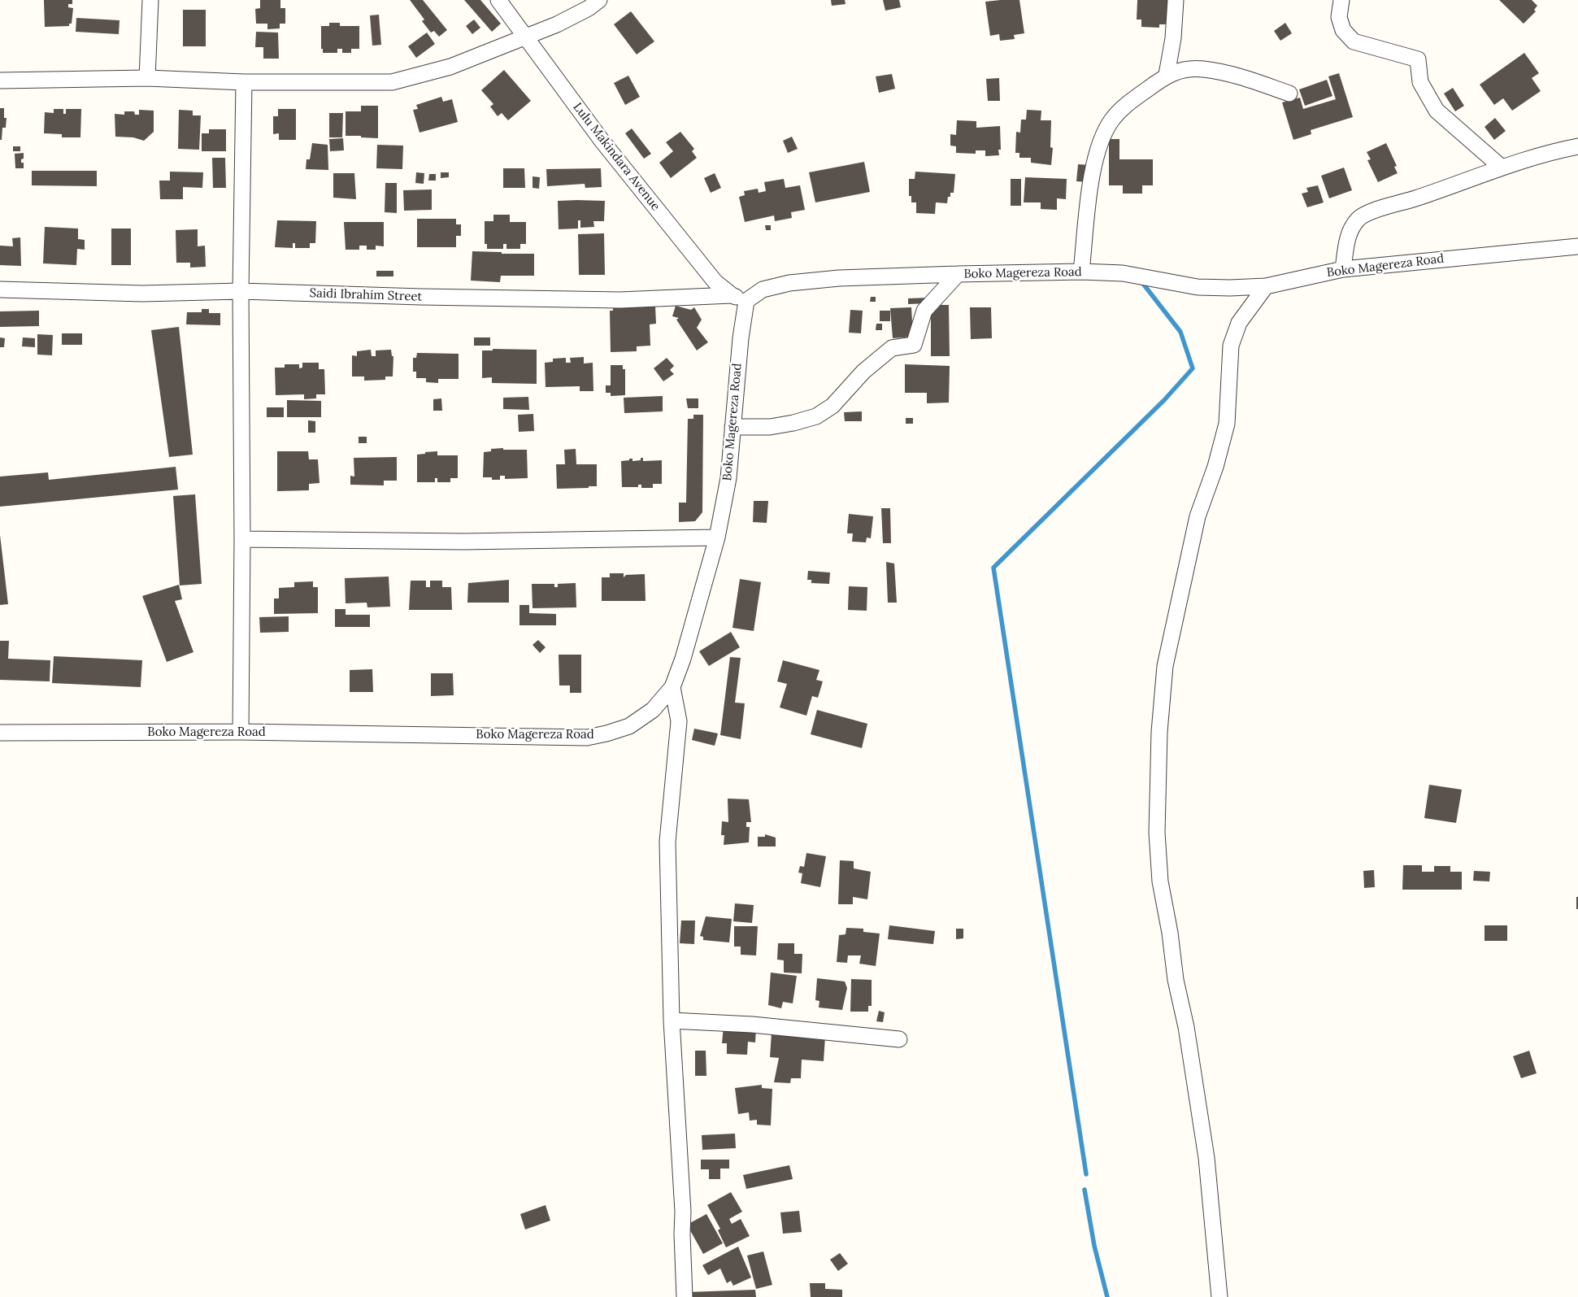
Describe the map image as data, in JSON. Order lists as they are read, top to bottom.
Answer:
{
  "streets": {
    "street": ["Lulu Makindara Avenue", "Boko Magereza Road", "Saidi Ibrahim Street"]
  },
  "crossings": [
    ["Lulu Makindara Avenue", "Boko Magereza Road"],
    ["Lulu Makindara Avenue", "Saidi Ibrahim Street"]
  ]
}
